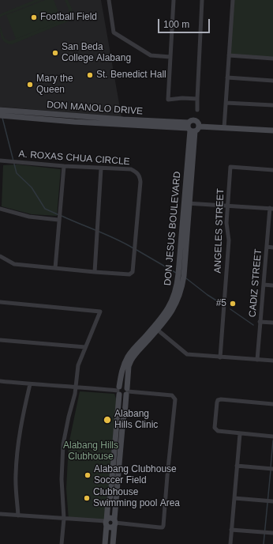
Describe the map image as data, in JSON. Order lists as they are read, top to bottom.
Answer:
{
  "streets": {
    "street": [
      "DON MANOLO DRIVE",
      "A. ROXAS CHUA CIRCLE",
      "DON JESUS BOULEVARD",
      "ANGELES STREET",
      "CADIZ STREET"
    ]
  },
  "crossings": [
    ["DON MANOLO DRIVE", "DON JESUS BOULEVARD"]
  ],
  "parks": ["Alabang Hills Clubhouse"],
  "places": [
    "Football Field",
    "San Beda College Alabang",
    "St. Benedict Hall",
    "Mary the Queen",
    "#5",
    "Alabang Hills Clinic",
    "Alabang Clubhouse Soccer Field",
    "Clubhouse Swimming pool Area"
  ],
  "scale_bar": "100 m"
}
